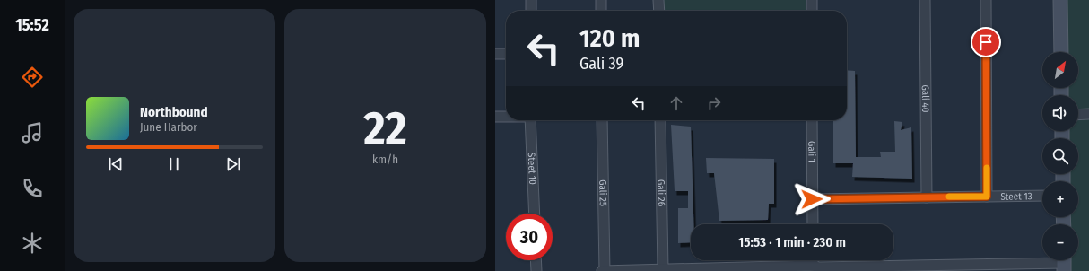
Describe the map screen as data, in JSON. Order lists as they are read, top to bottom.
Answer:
{
  "streets": {
    "street": [
      "Gali 40",
      "Gali 1",
      "Steet 10",
      "Gali 25",
      "Gali 26",
      "Steet 13"
    ]
  },
  "crossings": [
    ["Gali 40", "Steet 13"],
    ["Gali 1", "Steet 13"]
  ],
  "north": "top right",
  "page": {
    "tabs": "15:52",
    "tile": ["22", "km/h"],
    "turn": ["120 m", "Gali 39"],
    "map_buttons": ["+", "−"],
    "song": ["Northbound", "June Harbor"],
    "limit": "30",
    "trip": "15:53 · 1 min · 230 m"
  }
}
